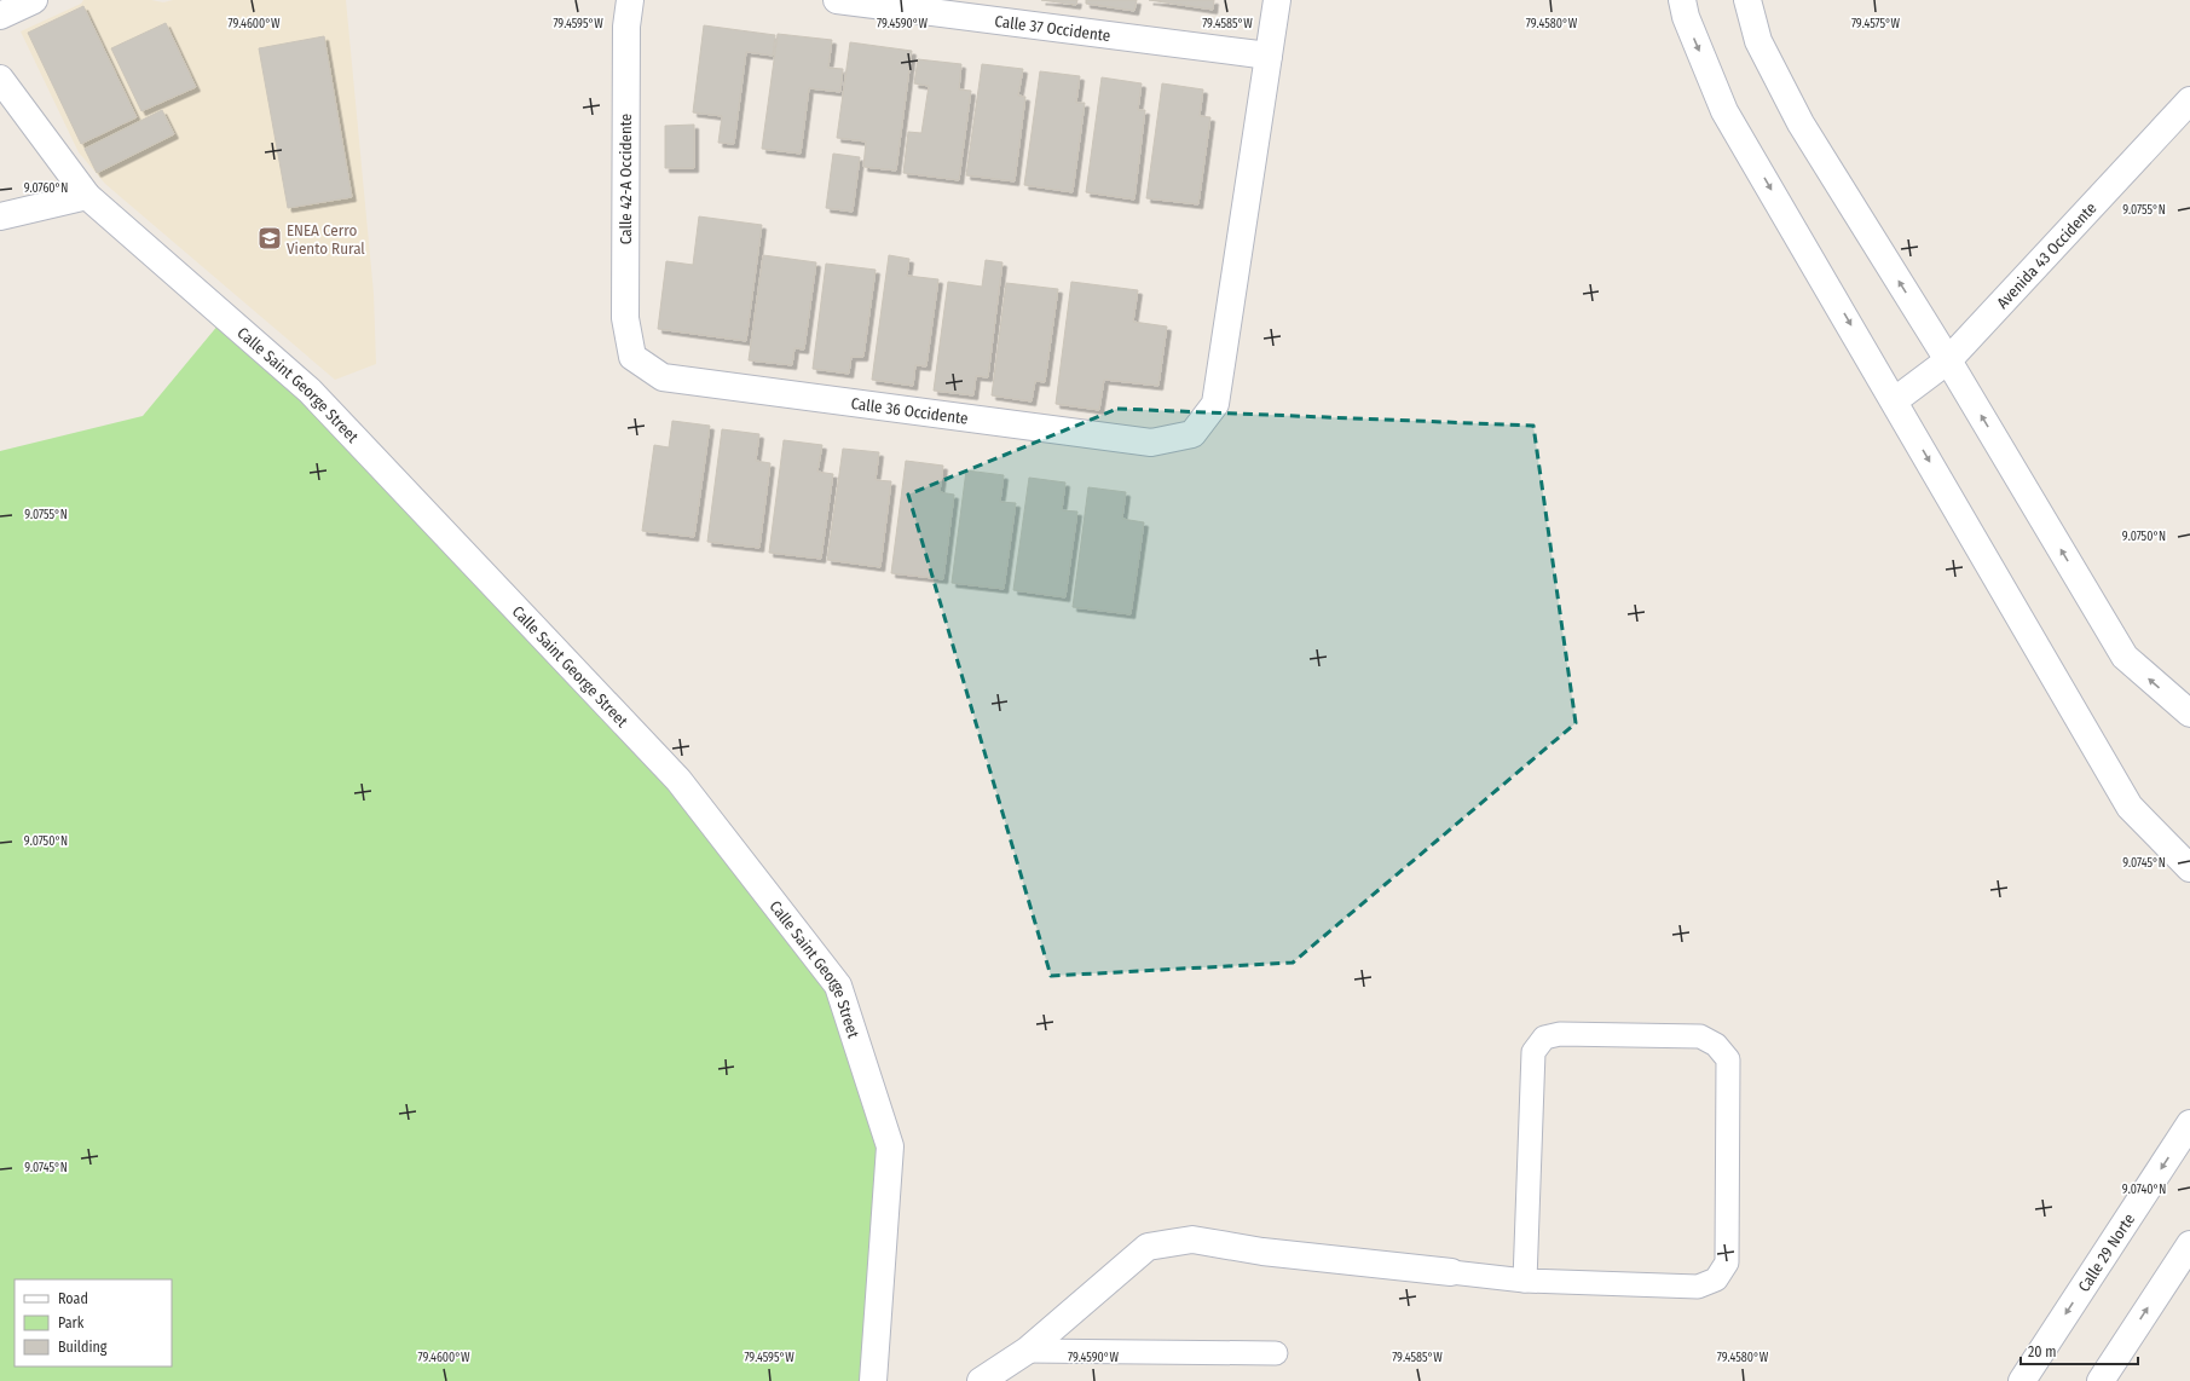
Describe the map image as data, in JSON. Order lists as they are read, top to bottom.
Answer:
{
  "streets": {
    "street": [
      "Calle 37 Occidente",
      "Calle 42-A Occidente",
      "Avenida 43 Occidente",
      "Calle Saint George Street",
      "Calle 36 Occidente",
      "Calle 29 Norte"
    ]
  },
  "crossings": [
    ["Calle 37 Occidente", "Calle 36 Occidente"],
    ["Calle 42-A Occidente", "Calle 36 Occidente"]
  ],
  "places": {
    "school or university": ["ENEA Cerro Viento Rural"]
  },
  "legend": ["Road", "Park", "Building"],
  "scale_bar": "20 m",
  "coordinates": [
    "79.4600°W",
    "79.4595°W",
    "79.4590°W",
    "79.4585°W",
    "79.4580°W",
    "79.4575°W",
    "9.0760°N",
    "9.0755°N",
    "9.0750°N",
    "9.0745°N",
    "9.0740°N"
  ]
}
